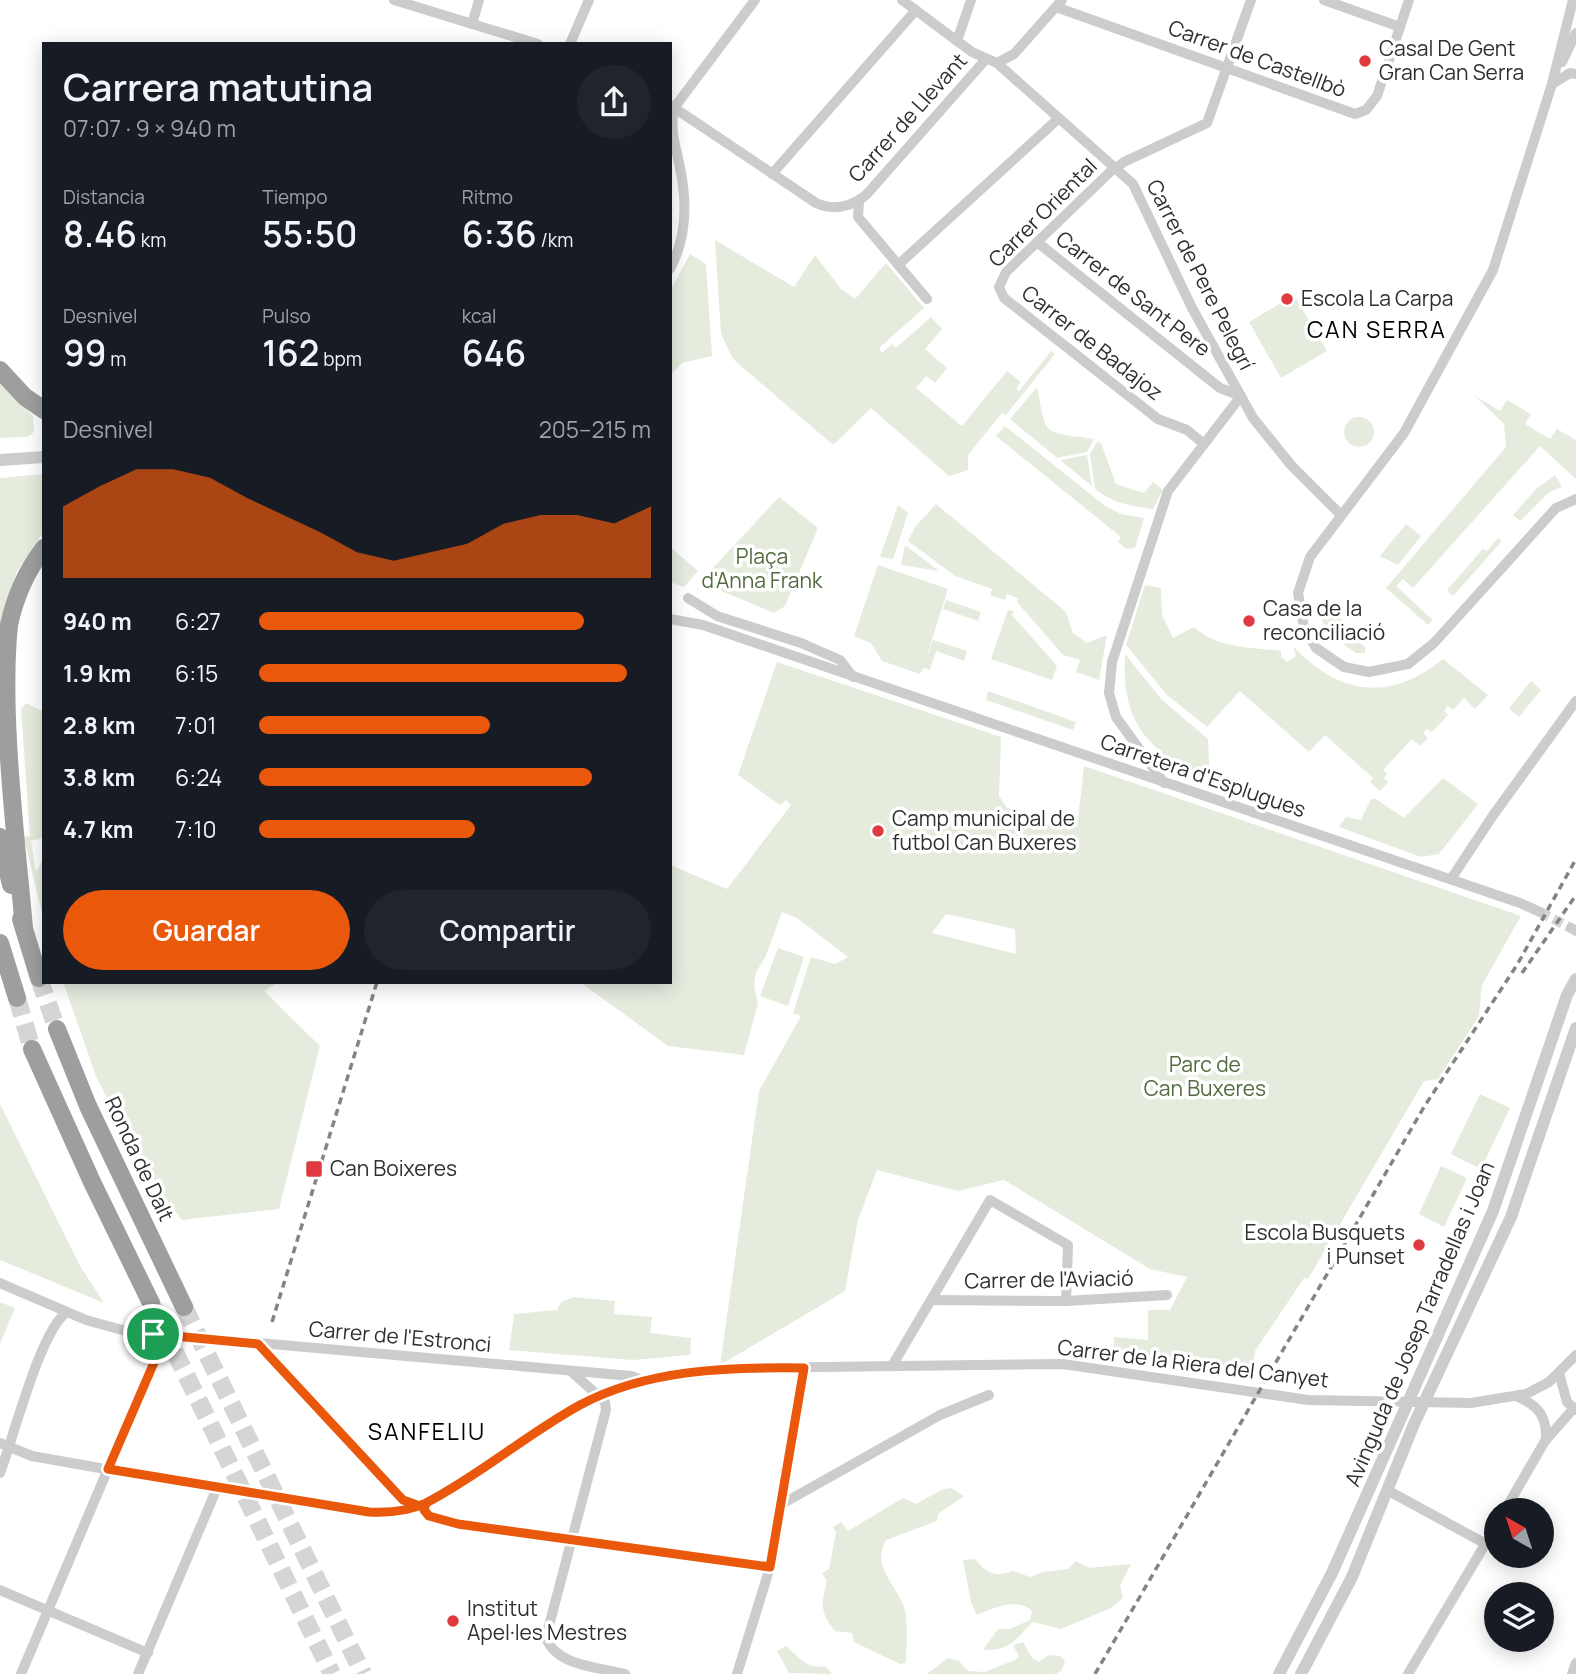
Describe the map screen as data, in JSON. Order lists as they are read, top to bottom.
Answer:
{
  "streets": {
    "highway": ["Ronda de Dalt"],
    "street": [
      "Carrer de Castellbò",
      "Carrer de Llevant",
      "Carrer Oriental",
      "Carrer de Pere Pelegrí",
      "Carrer de Sant Pere",
      "Carrer de Badajoz",
      "Carretera d'Esplugues",
      "Carrer de l'Aviació",
      "Avinguda de Josep Tarradellas i Joan",
      "Carrer de l'Estronci",
      "Carrer de la Riera del Canyet"
    ]
  },
  "crossings": [
    ["Carrer de Castellbò", "Carrer de Llevant"],
    ["Carrer de Castellbò", "Carrer Oriental"],
    ["Carrer de Llevant", "Carrer de Pere Pelegrí"],
    ["Carrer Oriental", "Carrer de Pere Pelegrí"],
    ["Carrer Oriental", "Carrer de Sant Pere"],
    ["Carrer Oriental", "Carrer de Badajoz"],
    ["Carrer de Pere Pelegrí", "Carrer de Sant Pere"],
    ["Avinguda de Josep Tarradellas i Joan", "Carrer de la Riera del Canyet"],
    ["Carrer de l'Estronci", "Carrer de la Riera del Canyet"]
  ],
  "districts": ["CAN SERRA", "SANFELIU"],
  "parks": ["Plaça d'Anna Frank", "Parc de Can Buxeres"],
  "places": {
    "other": [
      "Casal De Gent Gran Can Serra",
      "Escola La Carpa",
      "Casa de la reconciliació",
      "Camp municipal de futbol Can Buxeres",
      "Escola Busquets i Punset",
      "Institut Apel·les Mestres"
    ],
    "transit": ["Can Boixeres"]
  },
  "north": "top left",
  "page": {
    "heading": ["Carrera matutina", "07:07 · 9 × 940 m"],
    "stats": [
      ["Distancia", "8.46 km"],
      ["Tiempo", "55:50"],
      ["Ritmo", "6:36 /km"],
      ["Desnivel", "99 m"],
      ["Pulso", "162 bpm"],
      ["kcal", "646"]
    ],
    "chart": ["Desnivel", "205–215 m"],
    "list": [
      {
        "name": "940 m",
        "note": "6:27"
      },
      {
        "name": "1.9 km",
        "note": "6:15"
      },
      {
        "name": "2.8 km",
        "note": "7:01"
      },
      {
        "name": "3.8 km",
        "note": "6:24"
      },
      {
        "name": "4.7 km",
        "note": "7:10"
      }
    ],
    "buttons": ["Guardar", "Compartir"]
  }
}
